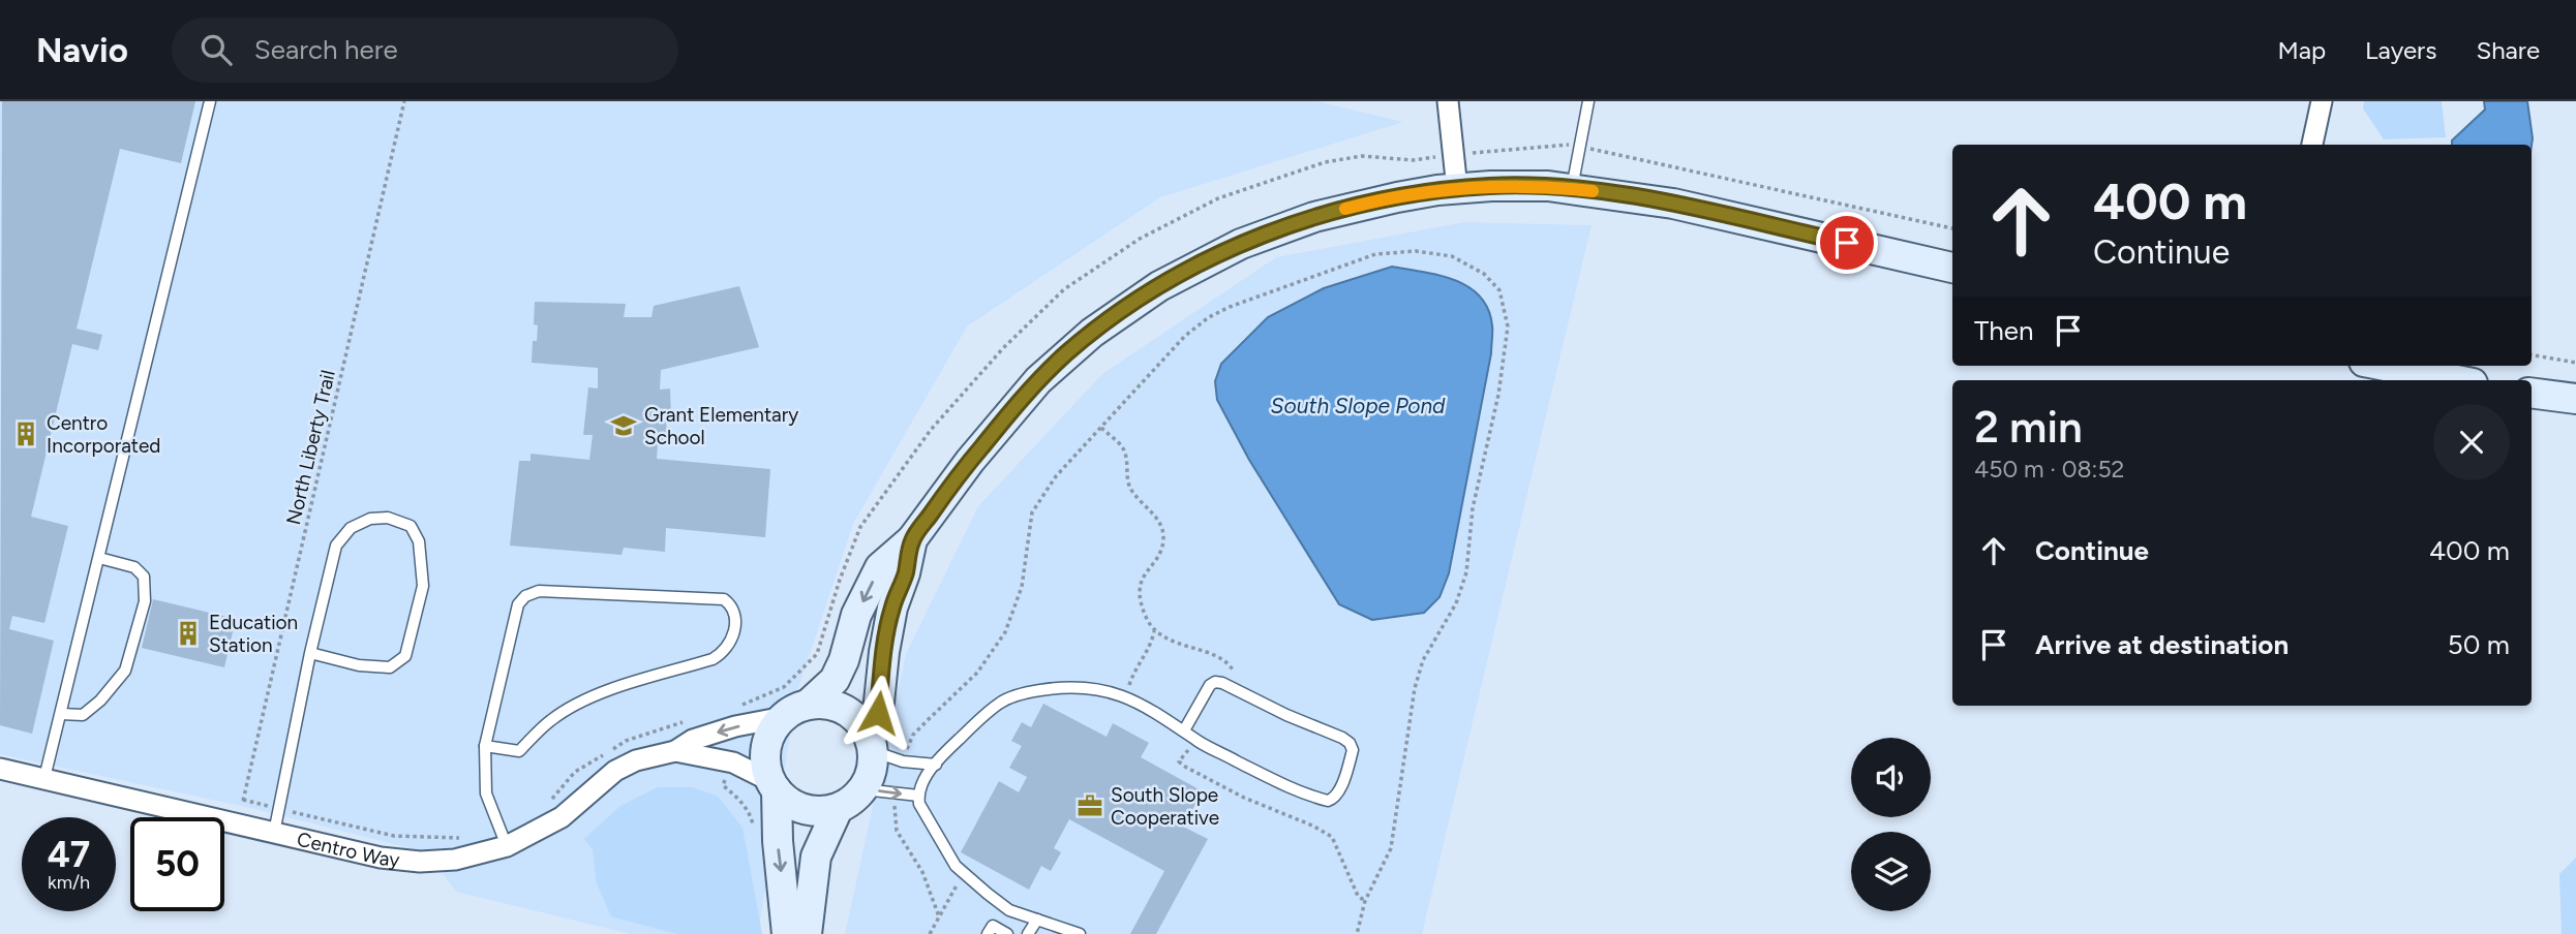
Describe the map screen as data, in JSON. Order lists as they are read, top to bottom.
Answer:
{
  "streets": {
    "street": ["Centro Way"],
    "path": ["North Liberty Trail"]
  },
  "water": ["South Slope Pond"],
  "places": {
    "school or university": ["Grant Elementary School"],
    "building": ["Centro Incorporated", "Education Station"],
    "office": ["South Slope Cooperative"]
  },
  "page": {
    "header": "Navio",
    "search": "Search here",
    "nav": ["Map", "Layers", "Share"],
    "turn": ["400 m", "Continue"],
    "then": "Then",
    "heading": ["2 min", "450 m · 08:52"],
    "list": [
      {
        "name": "Continue",
        "value": "400 m"
      },
      {
        "name": "Arrive at destination",
        "value": "50 m"
      }
    ],
    "speed": "47 km/h",
    "limit": "50"
  }
}
